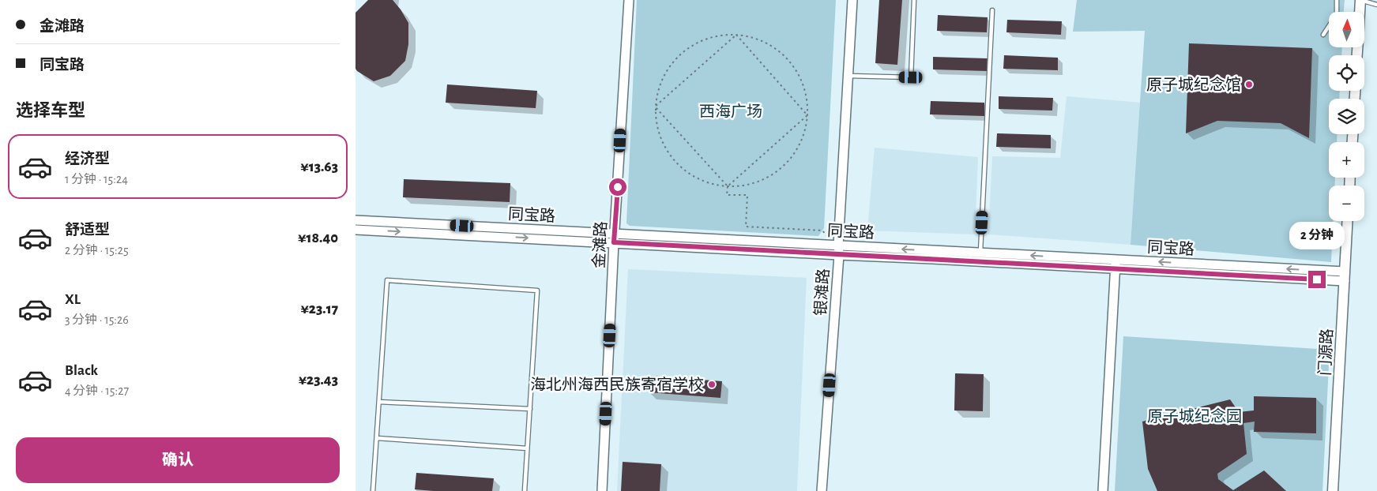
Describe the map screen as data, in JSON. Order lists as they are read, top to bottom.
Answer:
{
  "streets": {
    "main road": [
      "同宝路",
      "金滩路",
      "银滩路",
      "门源路"
    ]
  },
  "crossings": [
    ["同宝路", "金滩路"],
    ["同宝路", "银滩路"],
    ["同宝路", "门源路"]
  ],
  "parks": ["西海广场", "原子城纪念园"],
  "places": ["原子城纪念馆", "海北州海西民族寄宿学校"],
  "north": "top",
  "page": {
    "banner": ["金滩路", "同宝路"],
    "map_buttons": ["+", "−"],
    "heading": "选择车型",
    "list": [
      {
        "name": "经济型",
        "note": "1 分钟 · 15:24",
        "value": "¥13.63"
      },
      {
        "name": "舒适型",
        "note": "2 分钟 · 15:25",
        "value": "¥18.40"
      },
      {
        "name": "XL",
        "note": "3 分钟 · 15:26",
        "value": "¥23.17"
      },
      {
        "name": "Black",
        "note": "4 分钟 · 15:27",
        "value": "¥23.43"
      }
    ],
    "bubble": "2 分钟",
    "buttons": "确认"
  }
}
